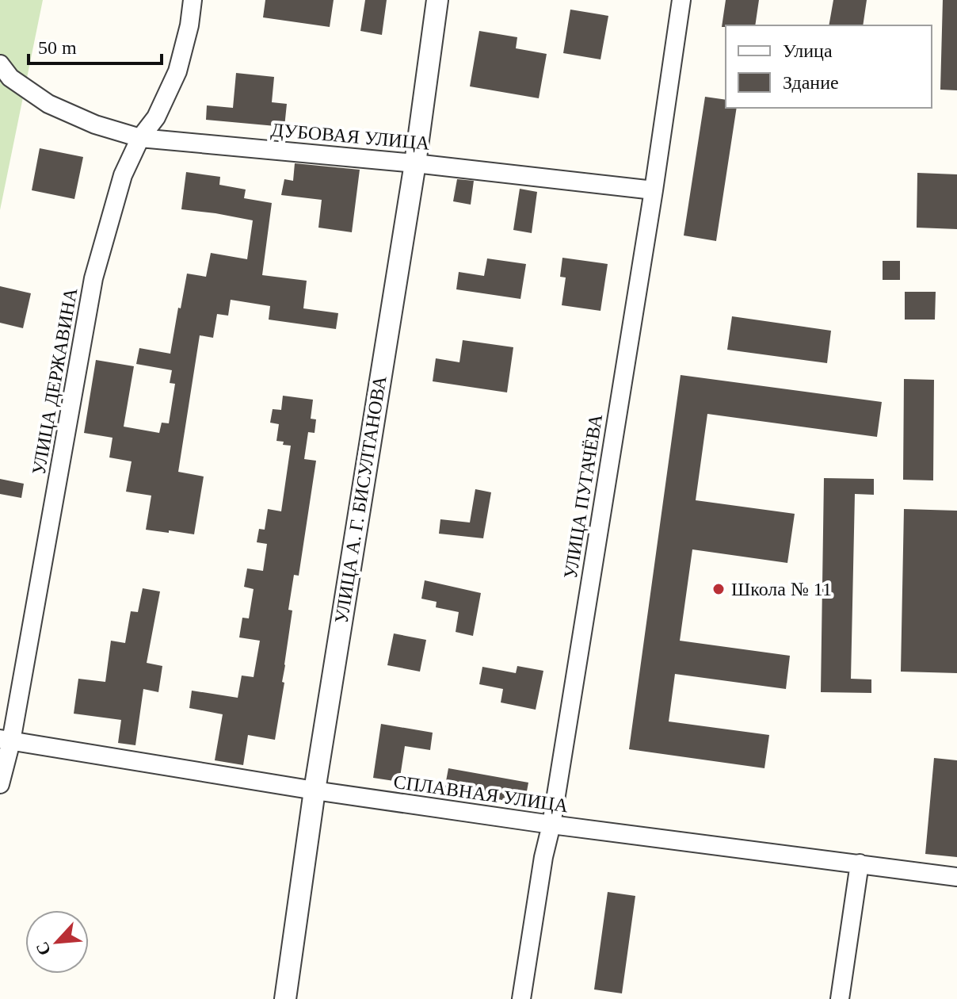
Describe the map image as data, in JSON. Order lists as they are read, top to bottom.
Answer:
{
  "streets": {
    "street": [
      "ДУБОВАЯ УЛИЦА",
      "УЛИЦА ДЕРЖАВИНА",
      "УЛИЦА ПУГАЧЁВА",
      "УЛИЦА А. Г. БИСУЛТАНОВА",
      "СПЛАВНАЯ УЛИЦА"
    ]
  },
  "crossings": [
    ["ДУБОВАЯ УЛИЦА", "УЛИЦА ДЕРЖАВИНА"],
    ["ДУБОВАЯ УЛИЦА", "УЛИЦА ПУГАЧЁВА"],
    ["ДУБОВАЯ УЛИЦА", "УЛИЦА А. Г. БИСУЛТАНОВА"],
    ["УЛИЦА ДЕРЖАВИНА", "СПЛАВНАЯ УЛИЦА"],
    ["УЛИЦА ПУГАЧЁВА", "СПЛАВНАЯ УЛИЦА"],
    ["УЛИЦА А. Г. БИСУЛТАНОВА", "СПЛАВНАЯ УЛИЦА"]
  ],
  "places": ["Школа № 11"],
  "legend": ["Улица", "Здание"],
  "scale_bar": "50 m",
  "north": "bottom left"
}
